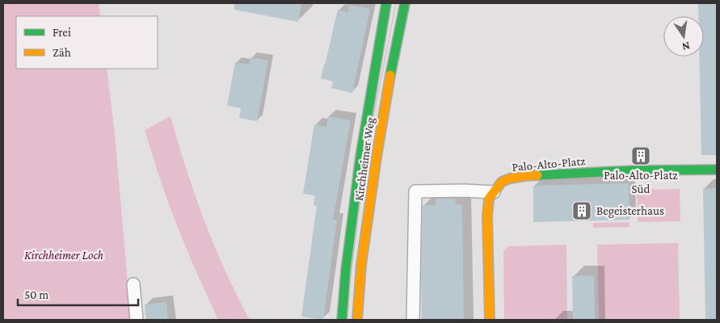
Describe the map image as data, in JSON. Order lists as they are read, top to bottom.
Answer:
{
  "streets": {
    "street": ["Kirchheimer Weg", "Palo-Alto-Platz"]
  },
  "parks": ["Kirchheimer Loch"],
  "places": {
    "building": ["Palo-Alto-Platz Süd", "Begeisterhaus"]
  },
  "legend": ["Frei", "Zäh"],
  "scale_bar": "50 m",
  "north": "bottom"
}
